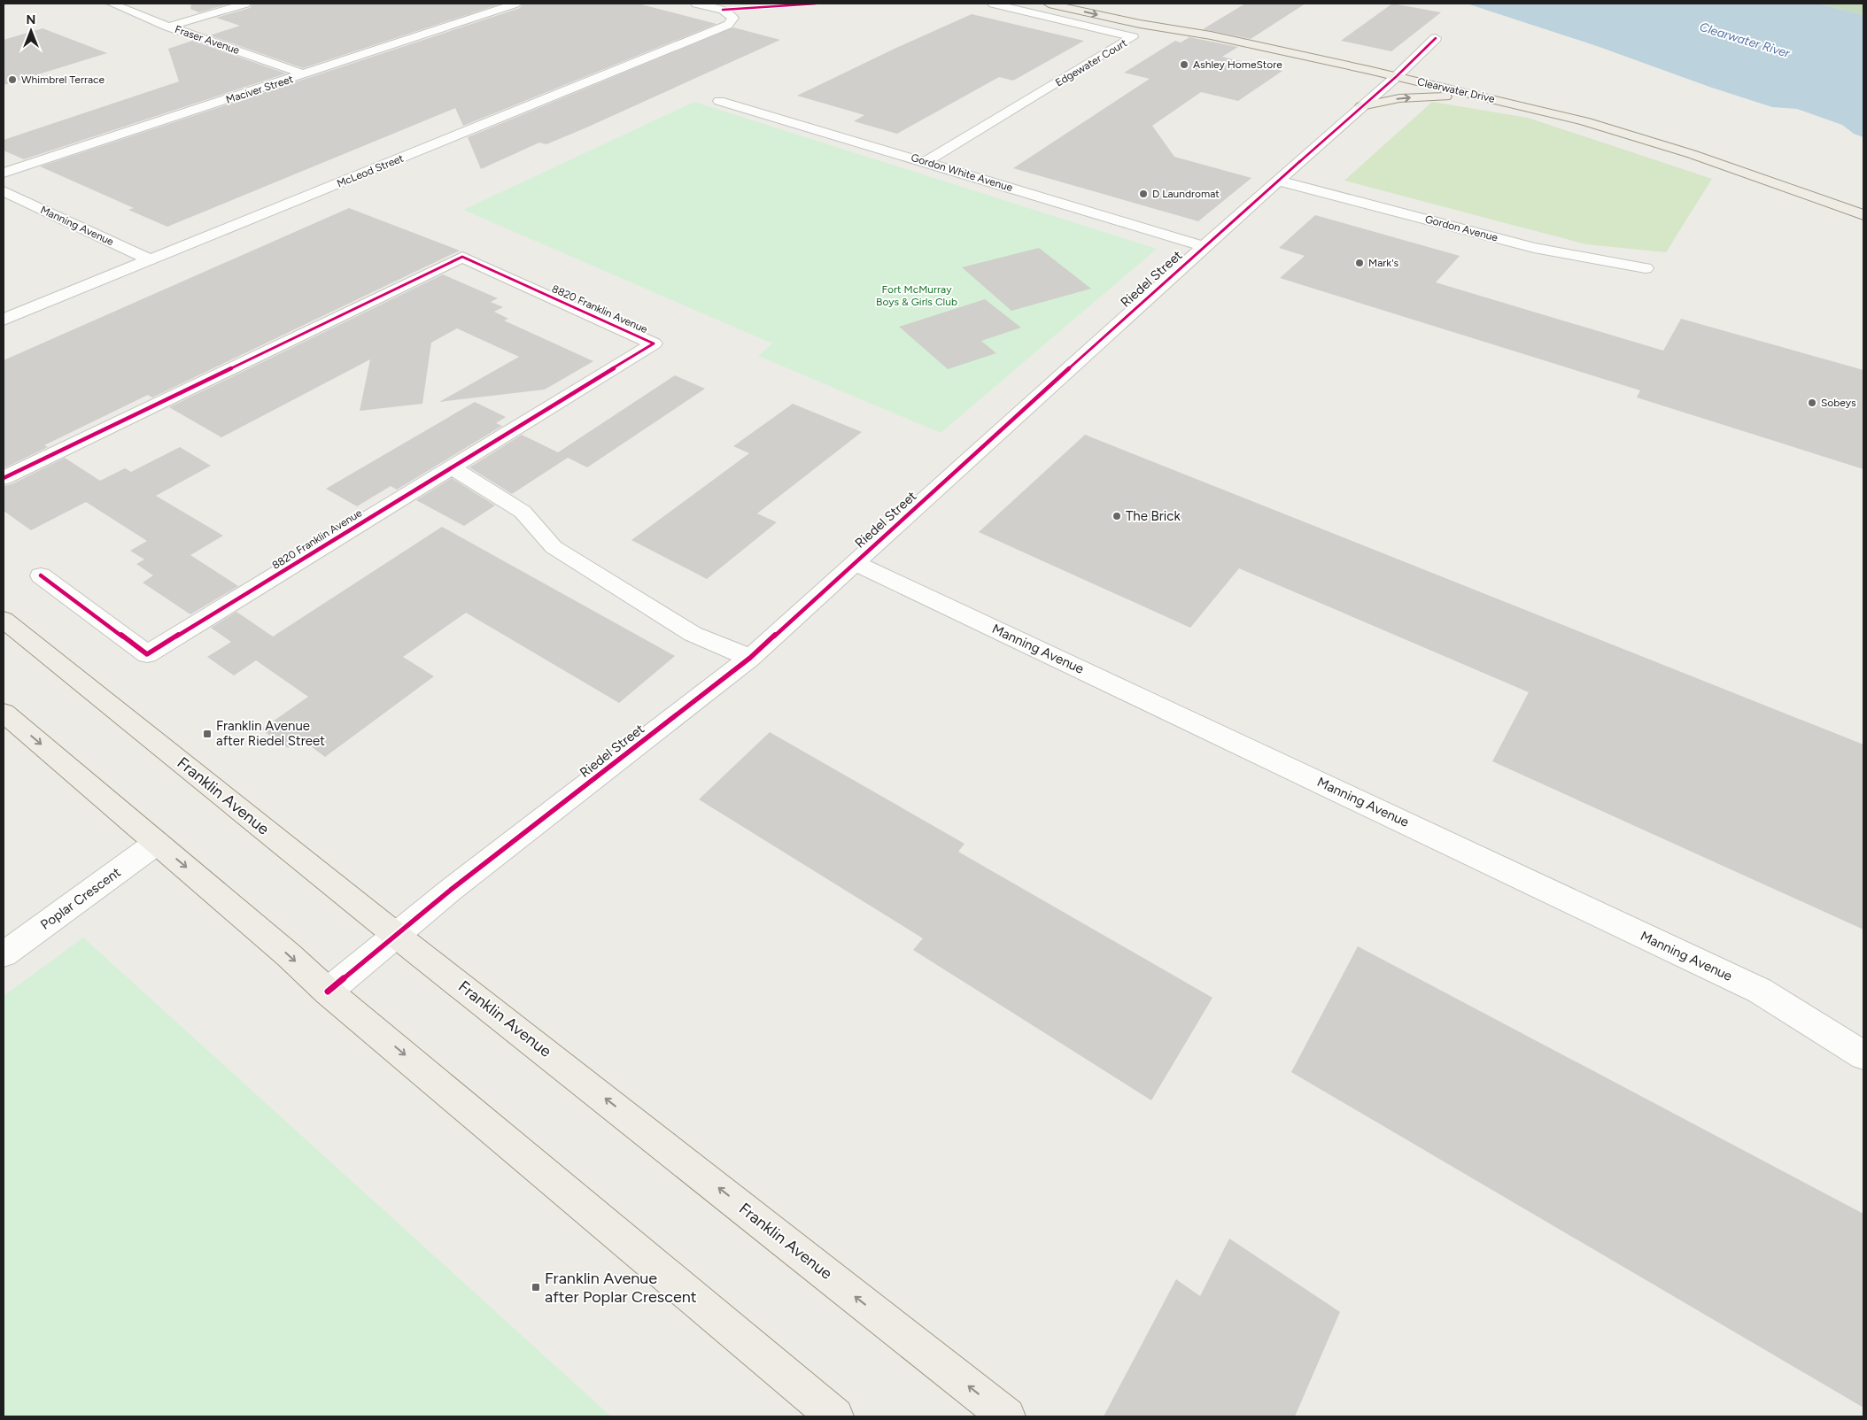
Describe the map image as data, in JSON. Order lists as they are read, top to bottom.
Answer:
{
  "streets": {
    "main road": ["Clearwater Drive", "Franklin Avenue"],
    "street": [
      "Fraser Avenue",
      "Edgewater Court",
      "Maciver Street",
      "McLeod Street",
      "Gordon White Avenue",
      "Manning Avenue",
      "Gordon Avenue",
      "Riedel Street",
      "8820 Franklin Avenue",
      "Poplar Crescent"
    ]
  },
  "crossings": [
    ["Fraser Avenue", "Maciver Street"],
    ["Edgewater Court", "Gordon White Avenue"],
    ["Clearwater Drive", "Riedel Street"],
    ["McLeod Street", "Manning Avenue"],
    ["Gordon White Avenue", "Riedel Street"],
    ["Manning Avenue", "Riedel Street"],
    ["Gordon Avenue", "Riedel Street"],
    ["Riedel Street", "Franklin Avenue"]
  ],
  "water": ["Clearwater River"],
  "parks": ["Fort McMurray Boys & Girls Club"],
  "places": {
    "other": [
      "Ashley HomeStore",
      "Whimbrel Terrace",
      "D Laundromat",
      "Mark's",
      "Sobeys",
      "The Brick"
    ],
    "transit": ["Franklin Avenue after Riedel Street", "Franklin Avenue after Poplar Crescent"]
  },
  "north": "top"
}
